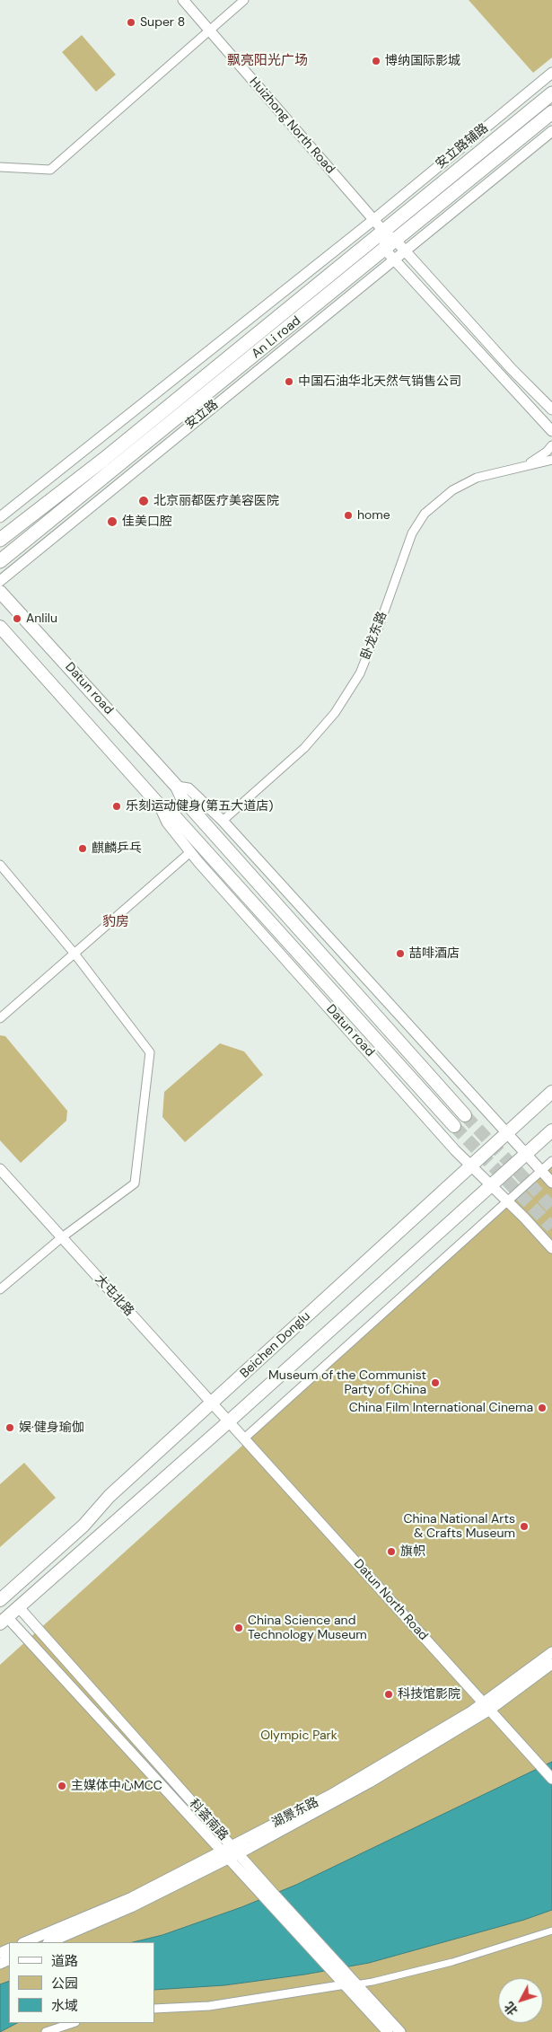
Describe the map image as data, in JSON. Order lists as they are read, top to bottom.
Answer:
{
  "streets": {
    "main road": ["An Li road", "Datun road", "Beichen Donglu"],
    "street": [
      "Huizhong North Road",
      "安立路辅路",
      "安立路",
      "卧龙东路",
      "大屯北路",
      "Datun North Road",
      "湖景东路",
      "科荟南路"
    ]
  },
  "crossings": [
    ["Huizhong North Road", "安立路辅路"],
    ["Huizhong North Road", "An Li road"],
    ["An Li road", "安立路"],
    ["卧龙东路", "Datun road"],
    ["Datun road", "Beichen Donglu"],
    ["大屯北路", "Beichen Donglu"],
    ["大屯北路", "Datun North Road"],
    ["Beichen Donglu", "Datun North Road"],
    ["Beichen Donglu", "科荟南路"],
    ["Datun North Road", "湖景东路"],
    ["湖景东路", "科荟南路"]
  ],
  "districts": ["飘亮阳光广场", "豹房"],
  "parks": ["Olympic Park"],
  "places": [
    "Super 8",
    "博纳国际影城",
    "中国石油华北天然气销售公司",
    "北京丽都医疗美容医院",
    "home",
    "佳美口腔",
    "Anlilu",
    "乐刻运动健身(第五大道店)",
    "麒麟乒乓",
    "喆啡酒店",
    "Museum of the Communist Party of China",
    "China Film International Cinema",
    "娱·健身瑜伽",
    "China National Arts & Crafts Museum",
    "旗帜",
    "China Science and Technology Museum",
    "科技馆影院",
    "主媒体中心MCC"
  ],
  "legend": ["道路", "公园", "水域"],
  "north": "bottom left"
}
